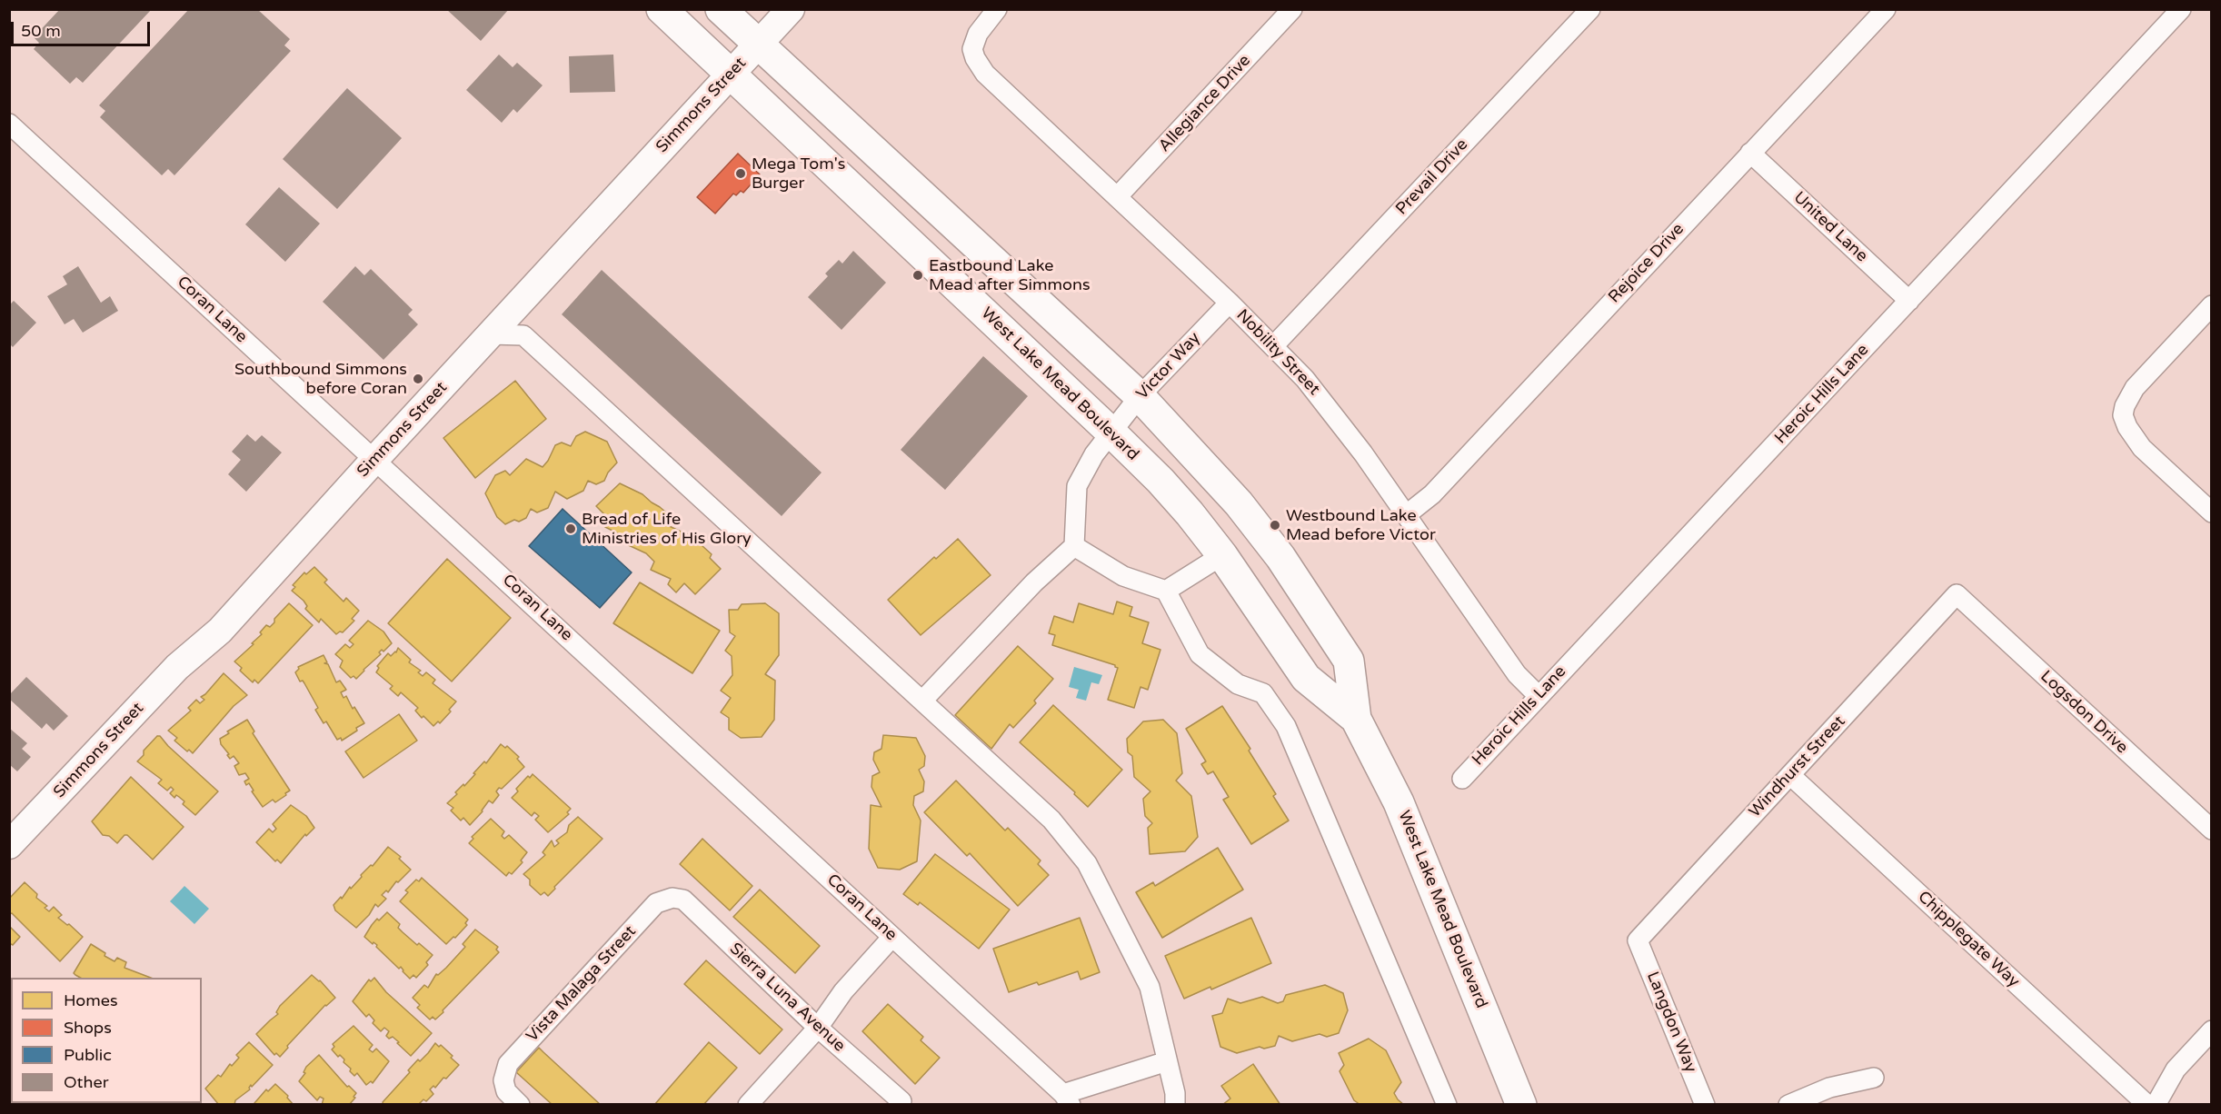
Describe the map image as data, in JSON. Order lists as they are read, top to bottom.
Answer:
{
  "streets": {
    "main road": ["Simmons Street", "West Lake Mead Boulevard"],
    "street": [
      "Allegiance Drive",
      "Prevail Drive",
      "United Lane",
      "Rejoice Drive",
      "Coran Lane",
      "Nobility Street",
      "Victor Way",
      "Heroic Hills Lane",
      "Logsdon Drive",
      "Windhurst Street",
      "Chipplegate Way",
      "Vista Malaga Street",
      "Sierra Luna Avenue",
      "Langdon Way"
    ]
  },
  "crossings": [
    ["Allegiance Drive", "Nobility Street"],
    ["Simmons Street", "Coran Lane"],
    ["Simmons Street", "West Lake Mead Boulevard"],
    ["Prevail Drive", "Nobility Street"],
    ["United Lane", "Rejoice Drive"],
    ["United Lane", "Heroic Hills Lane"],
    ["Rejoice Drive", "Nobility Street"],
    ["Nobility Street", "Victor Way"],
    ["Nobility Street", "Heroic Hills Lane"],
    ["Victor Way", "West Lake Mead Boulevard"],
    ["Logsdon Drive", "Windhurst Street"],
    ["Windhurst Street", "Chipplegate Way"],
    ["Windhurst Street", "Langdon Way"],
    ["Vista Malaga Street", "Sierra Luna Avenue"]
  ],
  "places": [
    "Mega Tom's Burger",
    "Eastbound Lake Mead after Simmons",
    "Southbound Simmons before Coran",
    "Westbound Lake Mead before Victor",
    "Bread of Life Ministries of His Glory"
  ],
  "legend": [
    "Homes",
    "Shops",
    "Public",
    "Other"
  ],
  "scale_bar": "50 m"
}
